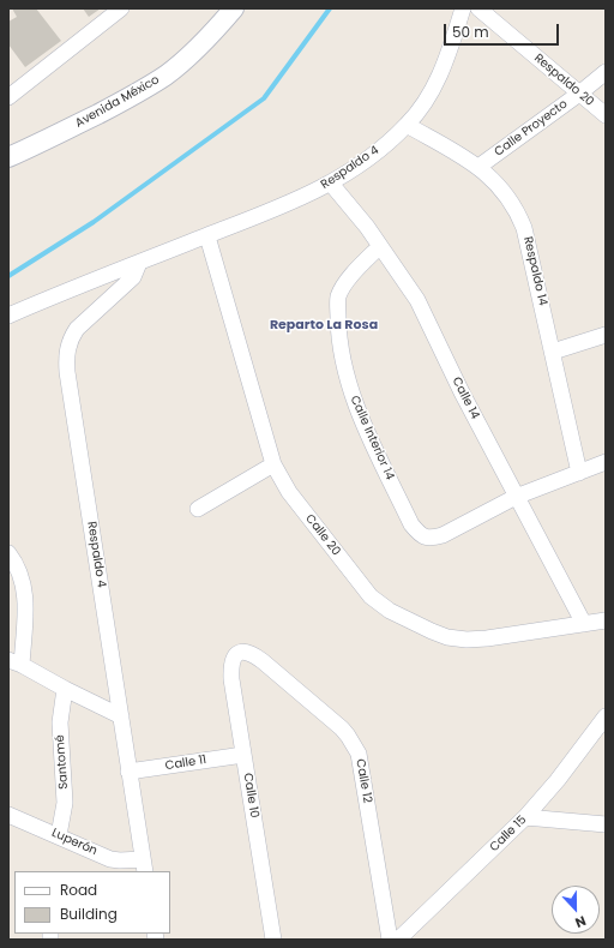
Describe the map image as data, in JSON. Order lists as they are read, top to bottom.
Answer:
{
  "streets": {
    "street": [
      "Respaldo 20",
      "Avenida México",
      "Calle Proyecto",
      "Respaldo 4",
      "Respaldo 14",
      "Calle 14",
      "Calle Interior 14",
      "Calle 20",
      "Santomé",
      "Calle 11",
      "Calle 12",
      "Calle 10",
      "Calle 15",
      "Luperón"
    ]
  },
  "crossings": [
    ["Respaldo 20", "Calle Proyecto"],
    ["Calle Proyecto", "Respaldo 14"],
    ["Respaldo 4", "Respaldo 14"],
    ["Respaldo 4", "Calle 14"],
    ["Respaldo 4", "Calle 20"],
    ["Respaldo 4", "Calle 11"],
    ["Respaldo 4", "Luperón"],
    ["Calle 14", "Calle Interior 14"],
    ["Calle 14", "Calle 20"],
    ["Santomé", "Luperón"],
    ["Calle 11", "Calle 10"],
    ["Calle 12", "Calle 10"]
  ],
  "districts": ["Reparto La Rosa"],
  "legend": ["Road", "Building"],
  "scale_bar": "50 m",
  "north": "bottom"
}
